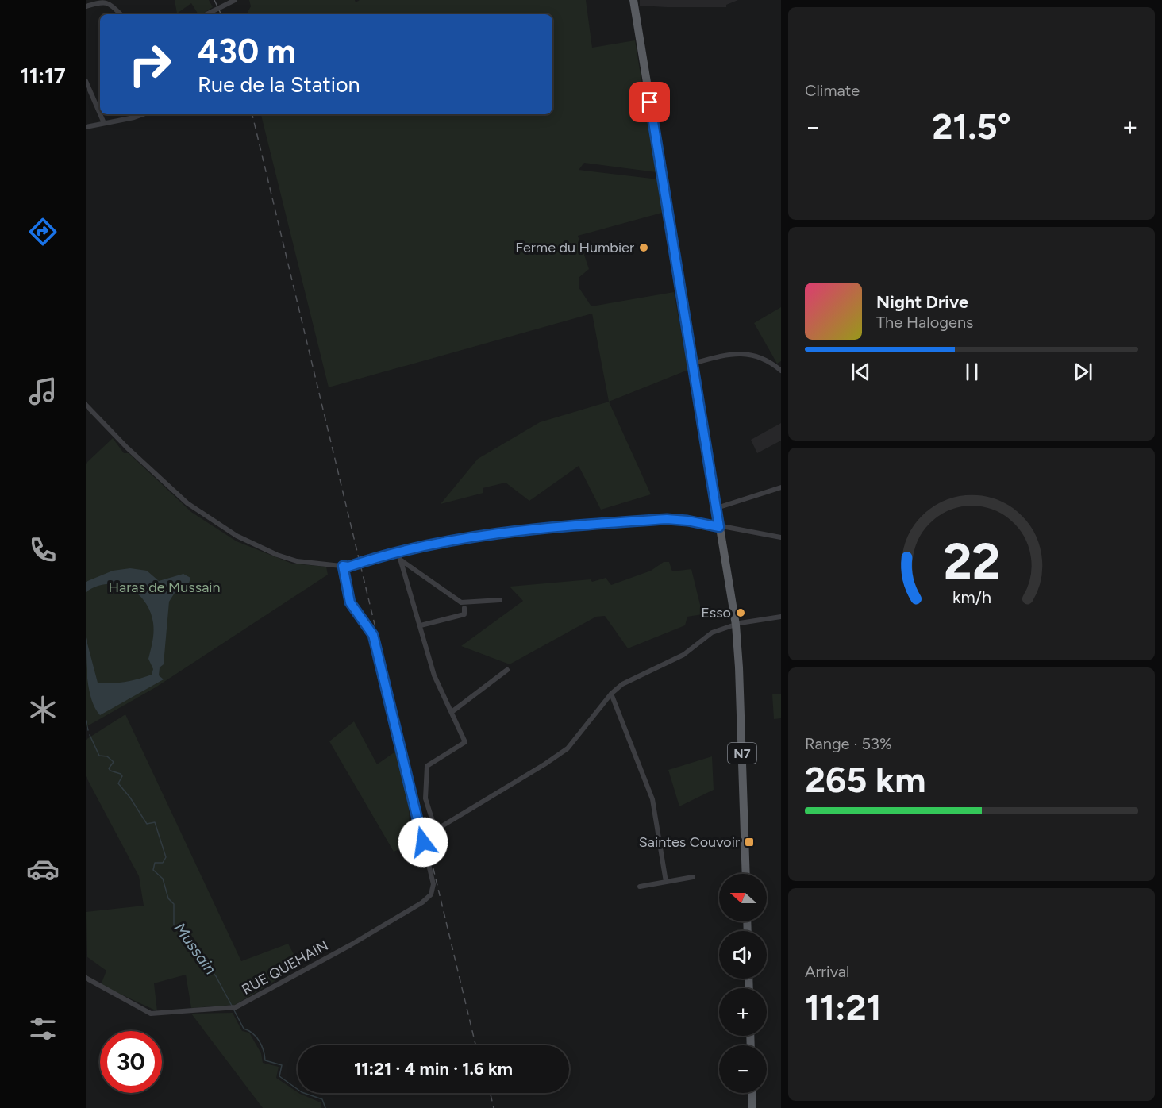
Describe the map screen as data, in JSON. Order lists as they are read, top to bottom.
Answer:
{
  "streets": {
    "main road": ["N7"],
    "street": ["RUE QUEHAIN"]
  },
  "water": ["Mussain"],
  "parks": ["Haras de Mussain"],
  "places": {
    "other": ["Ferme du Humbier", "Esso"],
    "transit": ["Saintes Couvoir"]
  },
  "north": "left",
  "page": {
    "tabs": "11:17",
    "tile": [
      "Climate",
      ["Range · 53%", "265 km"],
      ["Arrival", "11:21"]
    ],
    "turn": ["430 m", "Rue de la Station"],
    "heat": ["−", "21.5°", "+"],
    "song": ["Night Drive", "The Halogens"],
    "map_buttons": ["+", "−"],
    "limit": "30",
    "trip": "11:21 · 4 min · 1.6 km",
    "gauge": ["22", "km/h"]
  }
}
